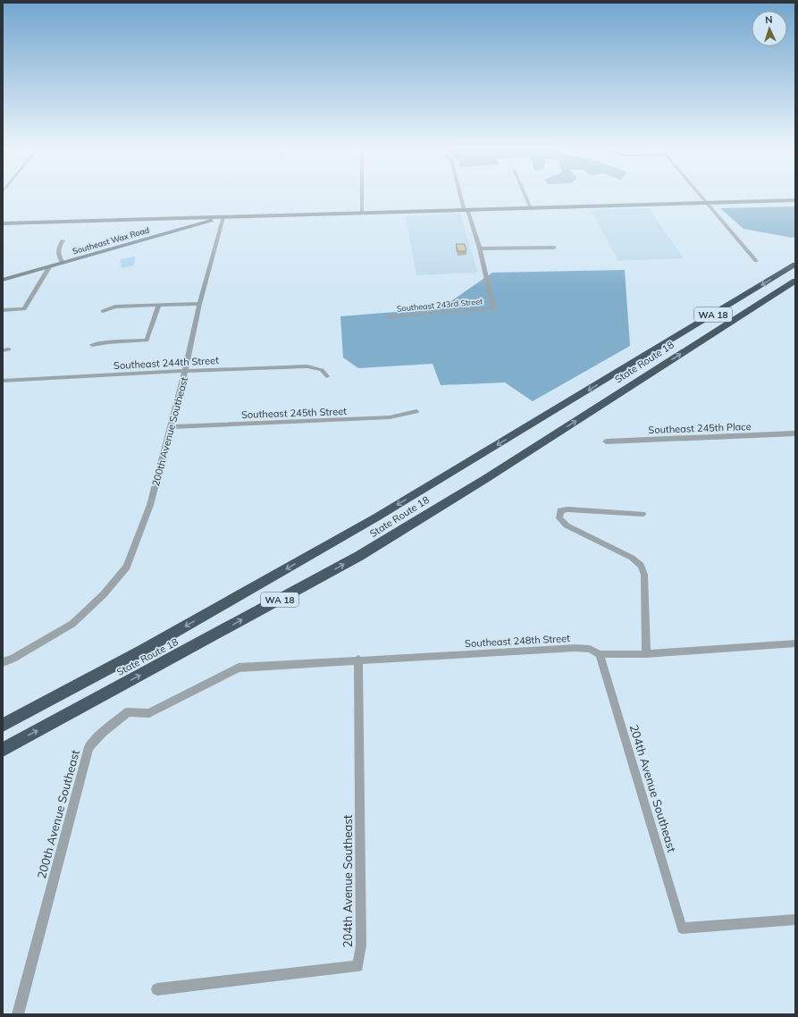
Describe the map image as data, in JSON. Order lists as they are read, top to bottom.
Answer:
{
  "streets": {
    "highway": ["WA 18", "State Route 18"],
    "main road": ["Southeast Wax Road"],
    "street": [
      "Southeast 243rd Street",
      "Southeast 244th Street",
      "Southeast 245th Street",
      "Southeast 245th Place",
      "200th Avenue Southeast",
      "Southeast 248th Street",
      "204th Avenue Southeast"
    ]
  },
  "crossings": [
    ["Southeast Wax Road", "200th Avenue Southeast"],
    ["Southeast 244th Street", "200th Avenue Southeast"],
    ["Southeast 245th Street", "200th Avenue Southeast"],
    ["200th Avenue Southeast", "Southeast 248th Street"],
    ["Southeast 248th Street", "204th Avenue Southeast"]
  ],
  "north": "top"
}
